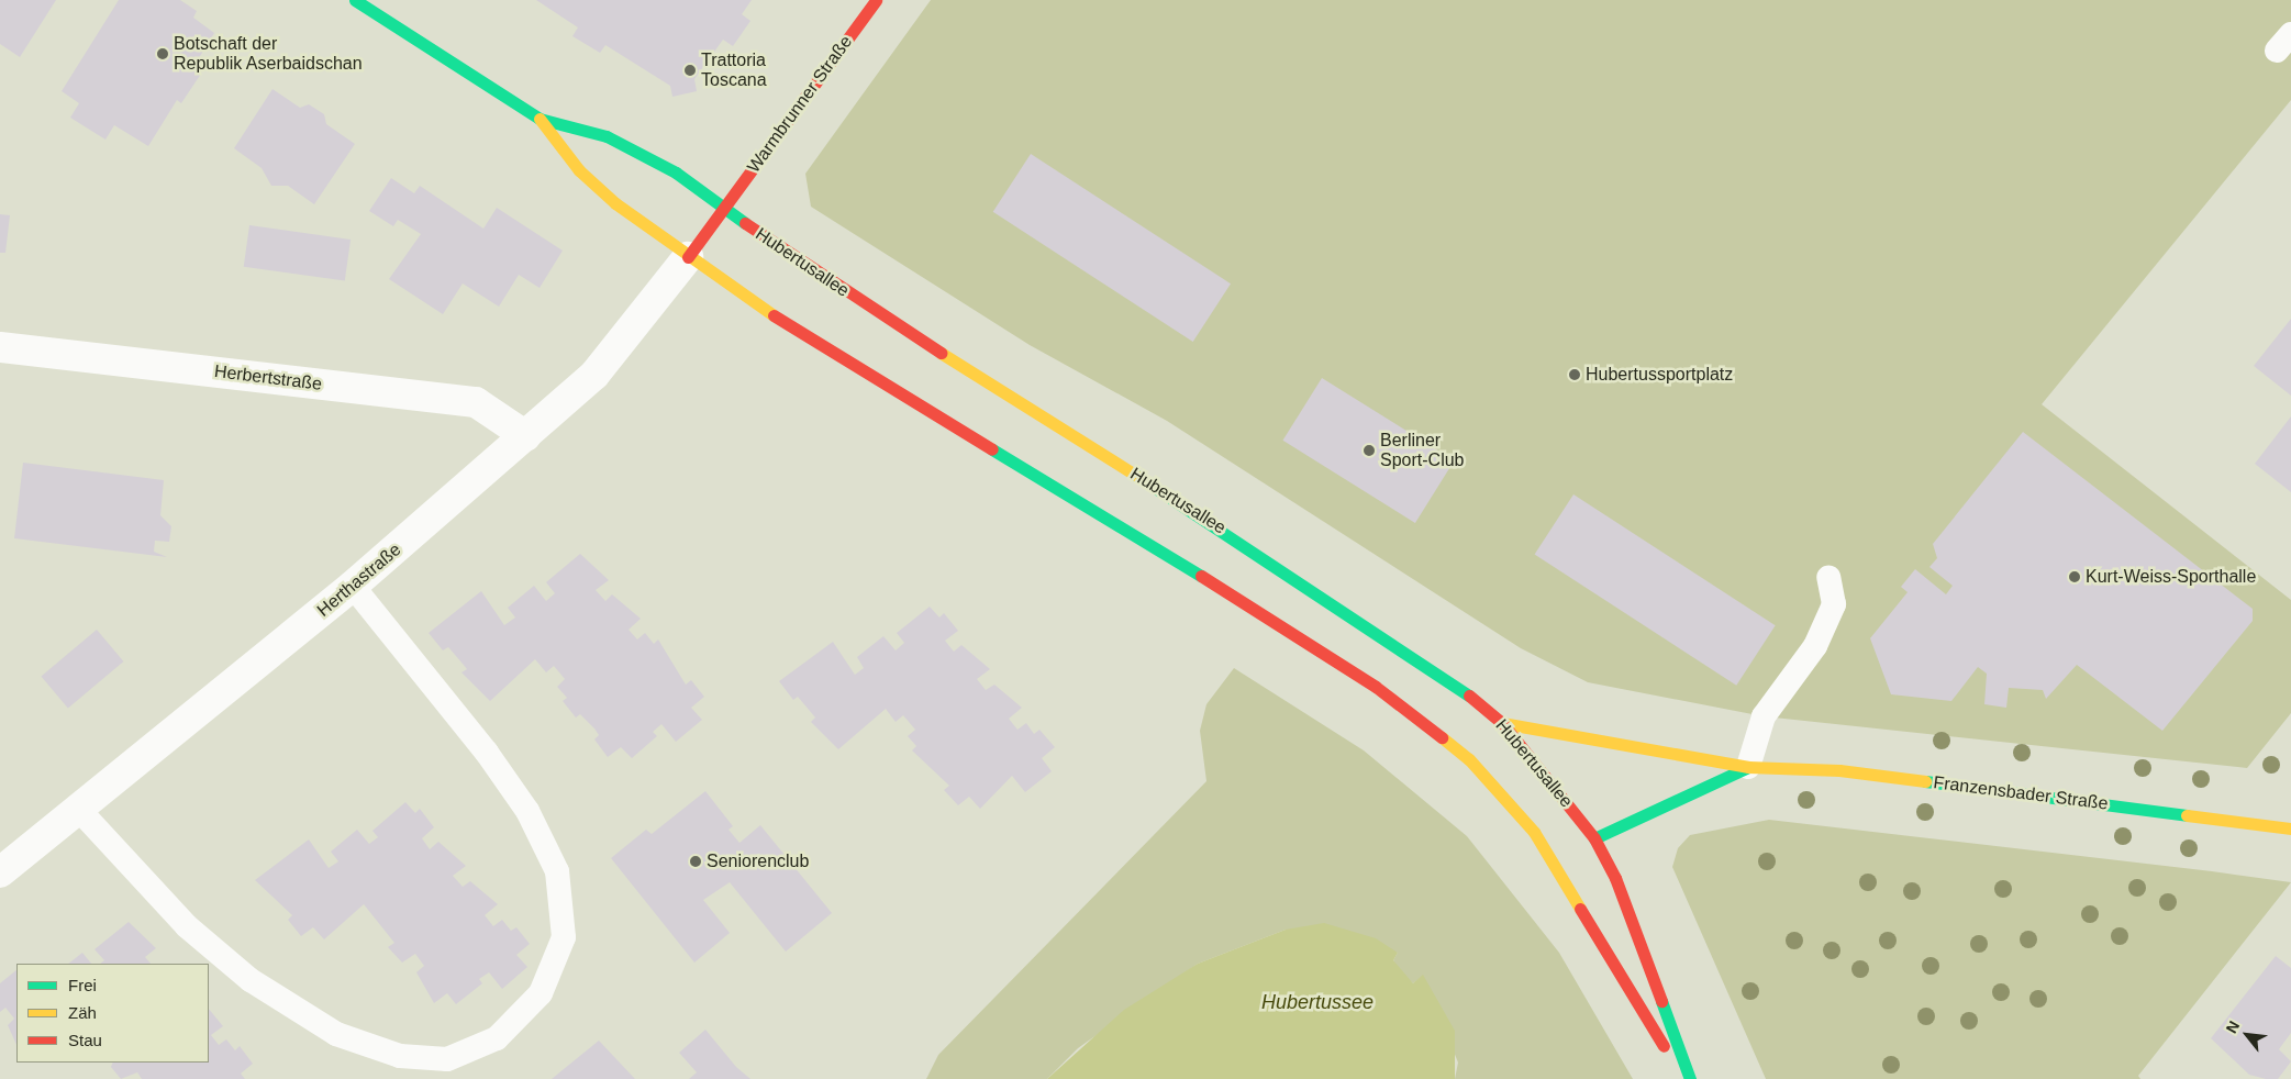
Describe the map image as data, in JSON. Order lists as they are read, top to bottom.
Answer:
{
  "streets": {
    "main road": ["Warmbrunner Straße", "Hubertusallee", "Franzensbader Straße"],
    "street": ["Herbertstraße", "Herthastraße"]
  },
  "crossings": [
    ["Warmbrunner Straße", "Hubertusallee"],
    ["Hubertusallee", "Herthastraße"],
    ["Hubertusallee", "Franzensbader Straße"],
    ["Herbertstraße", "Herthastraße"]
  ],
  "water": ["Hubertussee"],
  "places": [
    "Botschaft der Republik Aserbaidschan",
    "Trattoria Toscana",
    "Hubertussportplatz",
    "Berliner Sport-Club",
    "Kurt-Weiss-Sporthalle",
    "Seniorenclub"
  ],
  "legend": ["Frei", "Zäh", "Stau"],
  "north": "top left"
}
